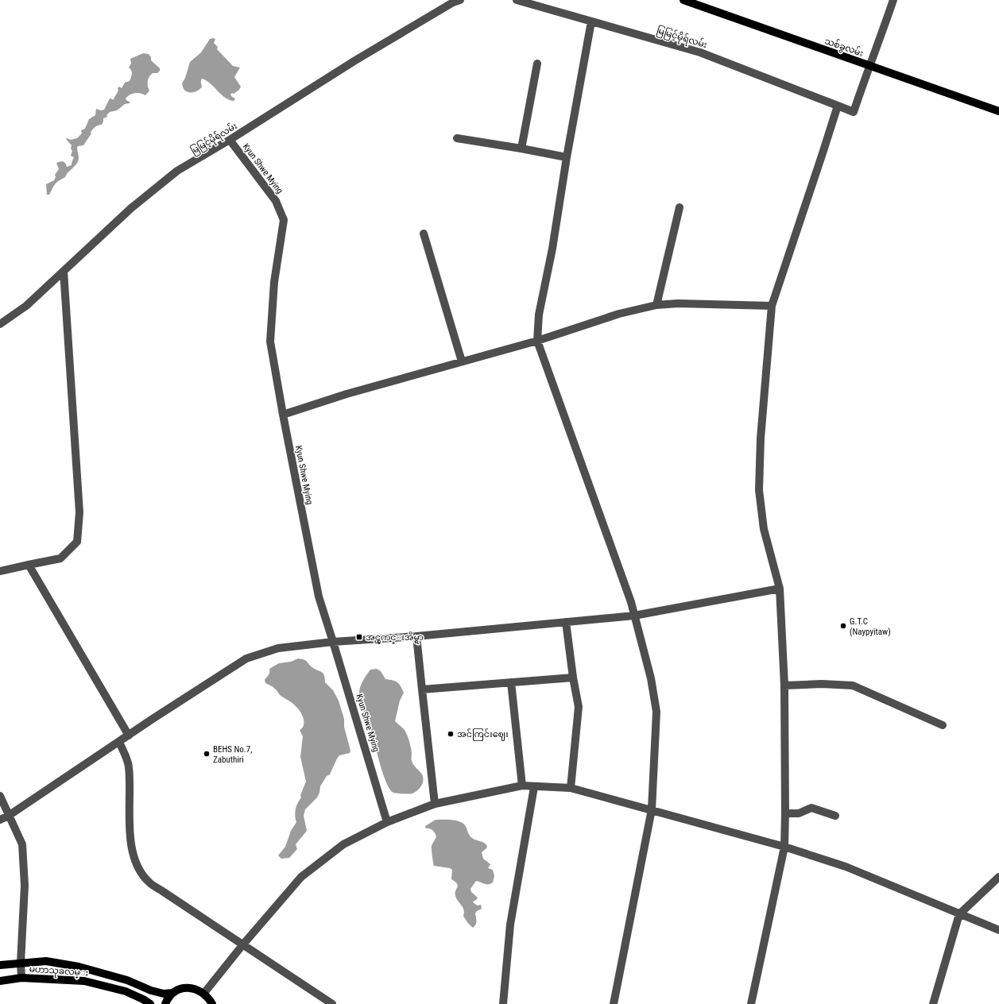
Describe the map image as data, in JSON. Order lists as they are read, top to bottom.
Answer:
{
  "streets": {
    "main road": ["သစ်ခွလမ်း", "မဟာသုခလမ္း"],
    "street": ["မြမြင့်မိုရ်လမ်း", "Kyun Shwe Mying"]
  },
  "crossings": [
    ["မြမြင့်မိုရ်လမ်း", "သစ်ခွလမ်း"],
    ["မြမြင့်မိုရ်လမ်း", "Kyun Shwe Mying"]
  ],
  "places": {
    "other": ["G.T.C (Naypyitaw)", "အင်ကြင်းဈေး", "BEHS No.7, Zabuthiri"],
    "transit": ["အင္ၾကင္းအိမ္ရာ"]
  }
}
